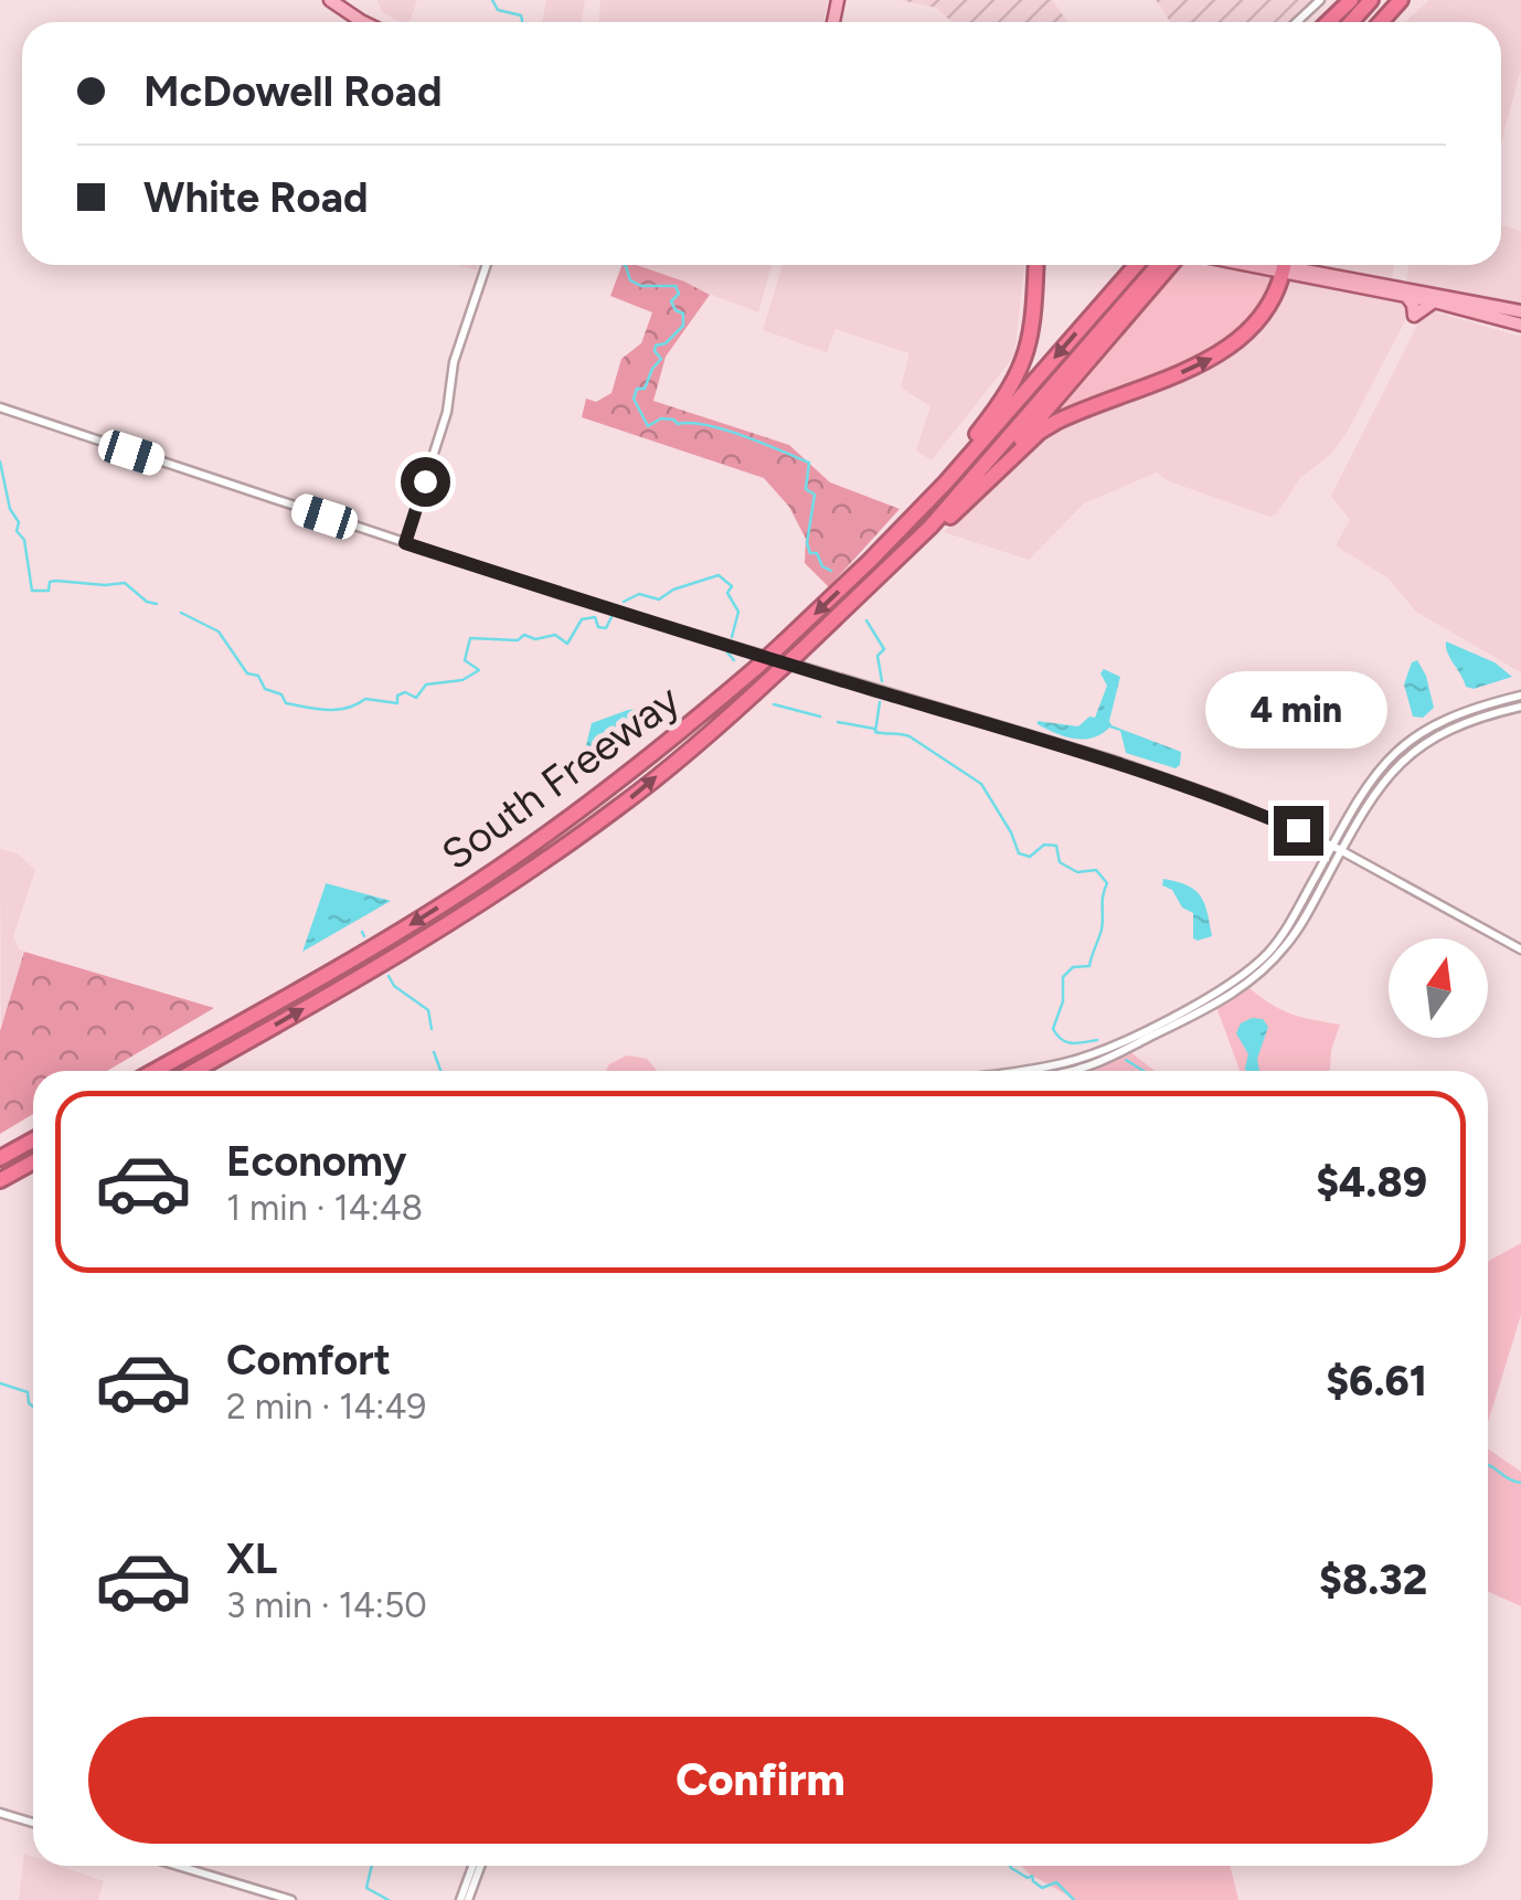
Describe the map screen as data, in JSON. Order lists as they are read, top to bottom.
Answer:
{
  "streets": {
    "highway": ["South Freeway"]
  },
  "north": "top",
  "page": {
    "banner": ["McDowell Road", "White Road"],
    "bubble": "4 min",
    "list": [
      {
        "name": "Economy",
        "note": "1 min · 14:48",
        "value": "$4.89"
      },
      {
        "name": "Comfort",
        "note": "2 min · 14:49",
        "value": "$6.61"
      },
      {
        "name": "XL",
        "note": "3 min · 14:50",
        "value": "$8.32"
      }
    ],
    "buttons": "Confirm"
  }
}
